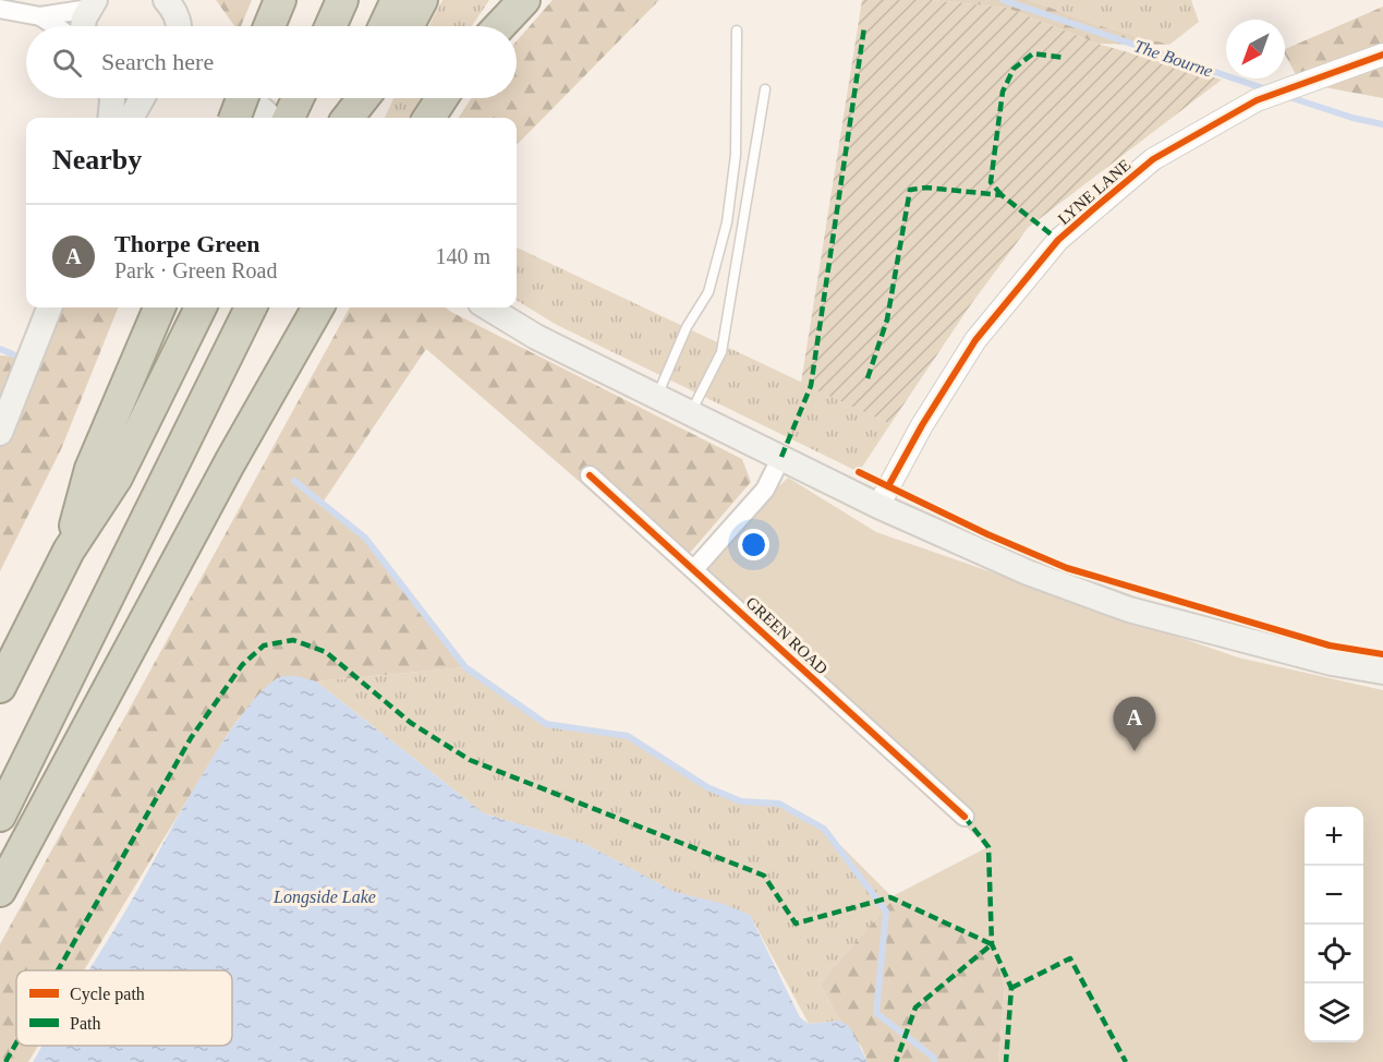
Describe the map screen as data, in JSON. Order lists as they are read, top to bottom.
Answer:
{
  "streets": {
    "street": ["LYNE LANE", "GREEN ROAD"]
  },
  "water": ["The Bourne", "Longside Lake"],
  "legend": ["Cycle path", "Path"],
  "north": "bottom left",
  "page": {
    "search": "Search here",
    "heading": "Nearby",
    "list": [
      {
        "mark": "A",
        "name": "Thorpe Green",
        "note": "Park · Green Road",
        "value": "140 m"
      }
    ],
    "pins": "A",
    "map_buttons": ["+", "−"]
  }
}
